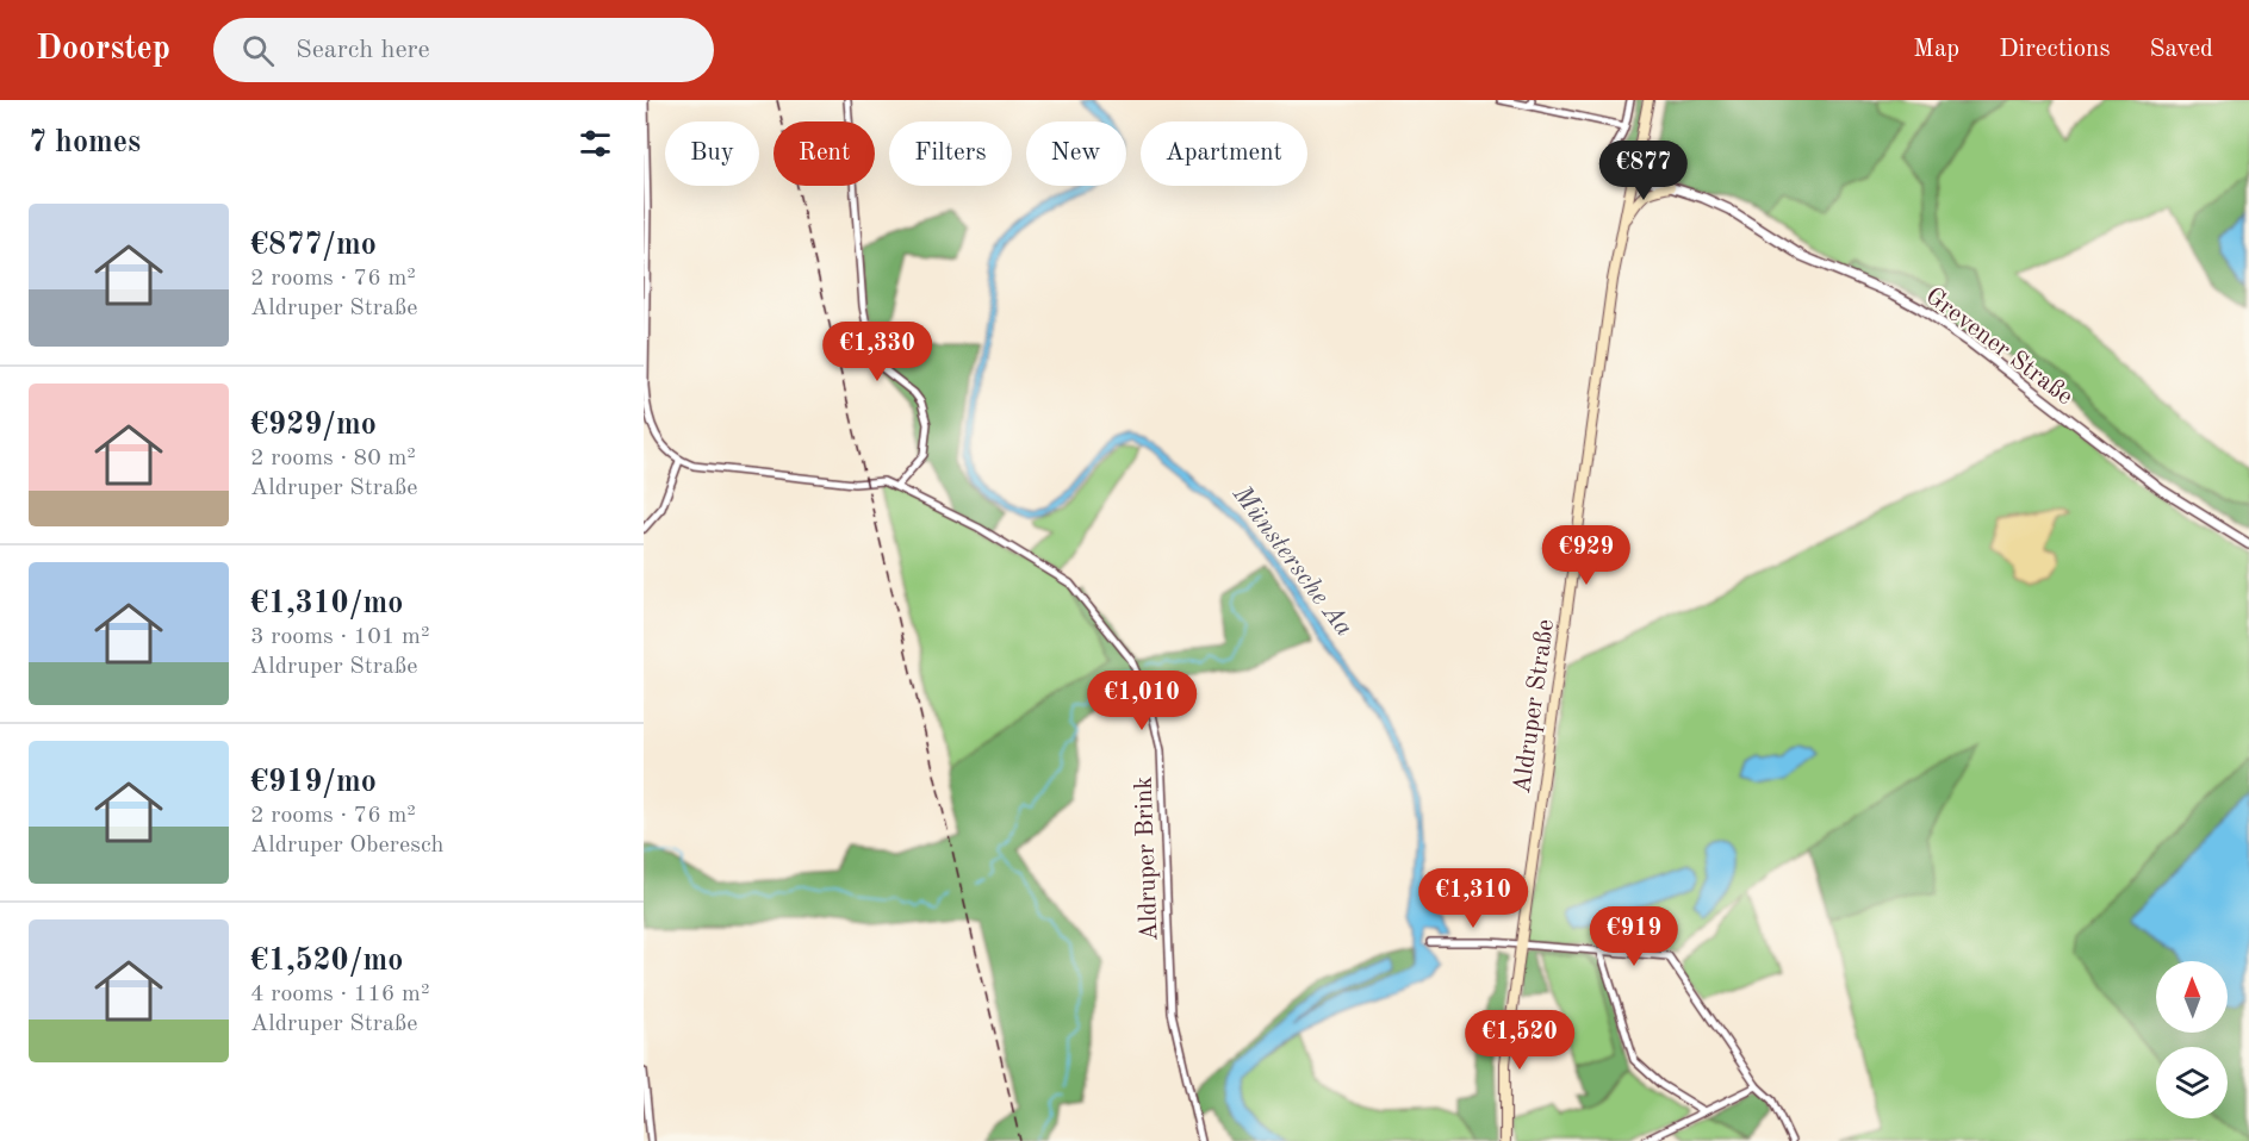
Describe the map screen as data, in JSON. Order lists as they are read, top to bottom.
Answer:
{
  "streets": {
    "main road": ["Aldruper Straße"],
    "street": ["Grevener Straße", "Aldruper Brink"]
  },
  "crossings": [
    ["Grevener Straße", "Aldruper Straße"]
  ],
  "water": ["Münstersche Aa"],
  "north": "top",
  "page": {
    "header": "Doorstep",
    "search": "Search here",
    "nav": ["Map", "Directions", "Saved"],
    "heading": "7 homes",
    "chip": [
      "Buy",
      "Rent",
      "Filters",
      "New",
      "Apartment"
    ],
    "price": [
      "€877",
      "€1,330",
      "€929",
      "€1,010",
      "€1,310",
      "€919",
      "€1,520"
    ],
    "list": [
      {
        "name": "€877/mo",
        "note": "2 rooms · 76 m² · Aldruper Straße"
      },
      {
        "name": "€929/mo",
        "note": "2 rooms · 80 m² · Aldruper Straße"
      },
      {
        "name": "€1,310/mo",
        "note": "3 rooms · 101 m² · Aldruper Straße"
      },
      {
        "name": "€919/mo",
        "note": "2 rooms · 76 m² · Aldruper Oberesch"
      },
      {
        "name": "€1,520/mo",
        "note": "4 rooms · 116 m² · Aldruper Straße"
      }
    ]
  }
}
